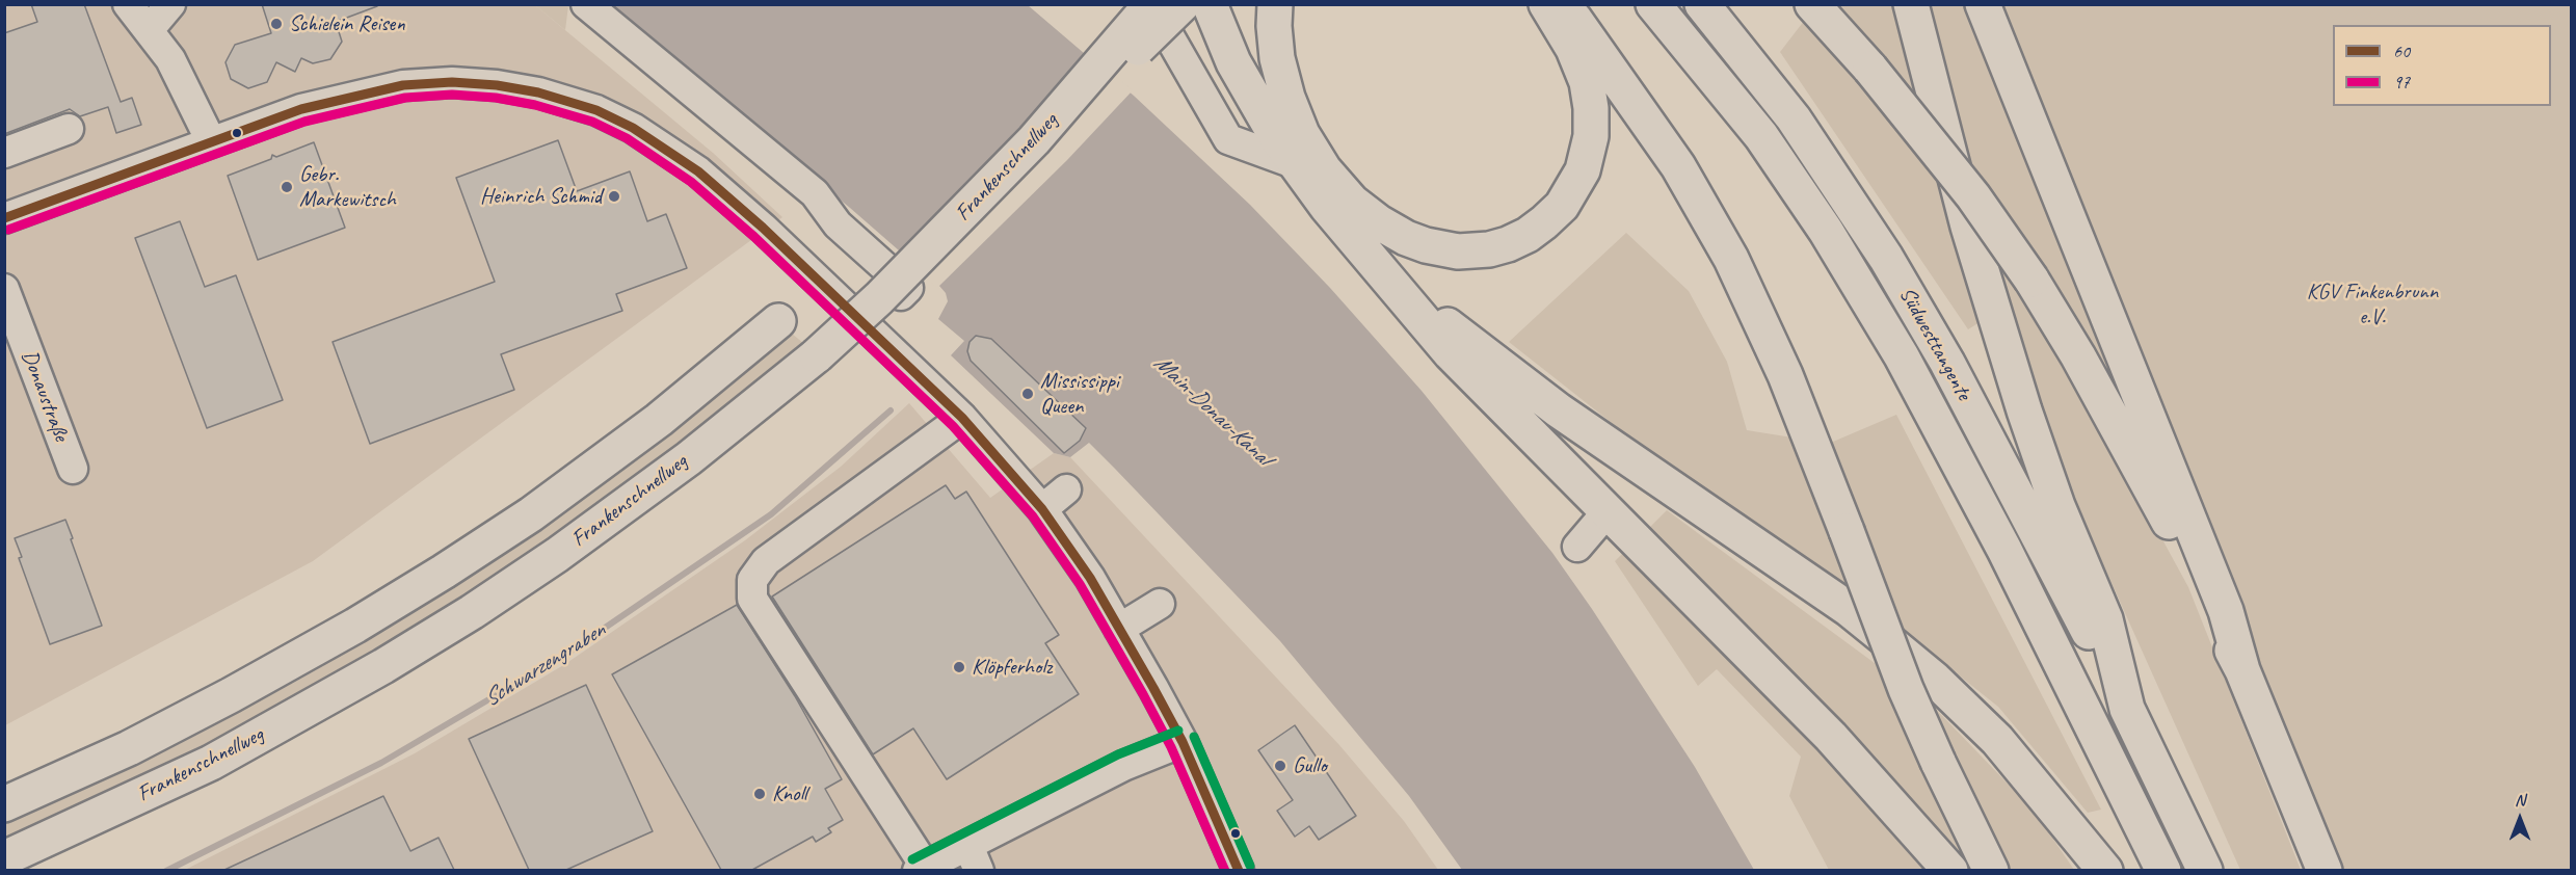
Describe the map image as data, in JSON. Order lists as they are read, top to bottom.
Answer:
{
  "streets": {
    "highway": ["Frankenschnellweg", "Südwesttangente"],
    "street": ["Donaustraße"]
  },
  "water": ["Main-Donau-Kanal", "Schwarzengraben"],
  "parks": ["KGV Finkenbrunn e.V."],
  "places": [
    "Schielein Reisen",
    "Gebr. Markewitsch",
    "Heinrich Schmid",
    "Mississippi Queen",
    "Klöpferholz",
    "Gullo",
    "Knoll"
  ],
  "lines": ["transit line 60", "transit line 97"],
  "legend": ["60", "97"],
  "north": "top"
}
